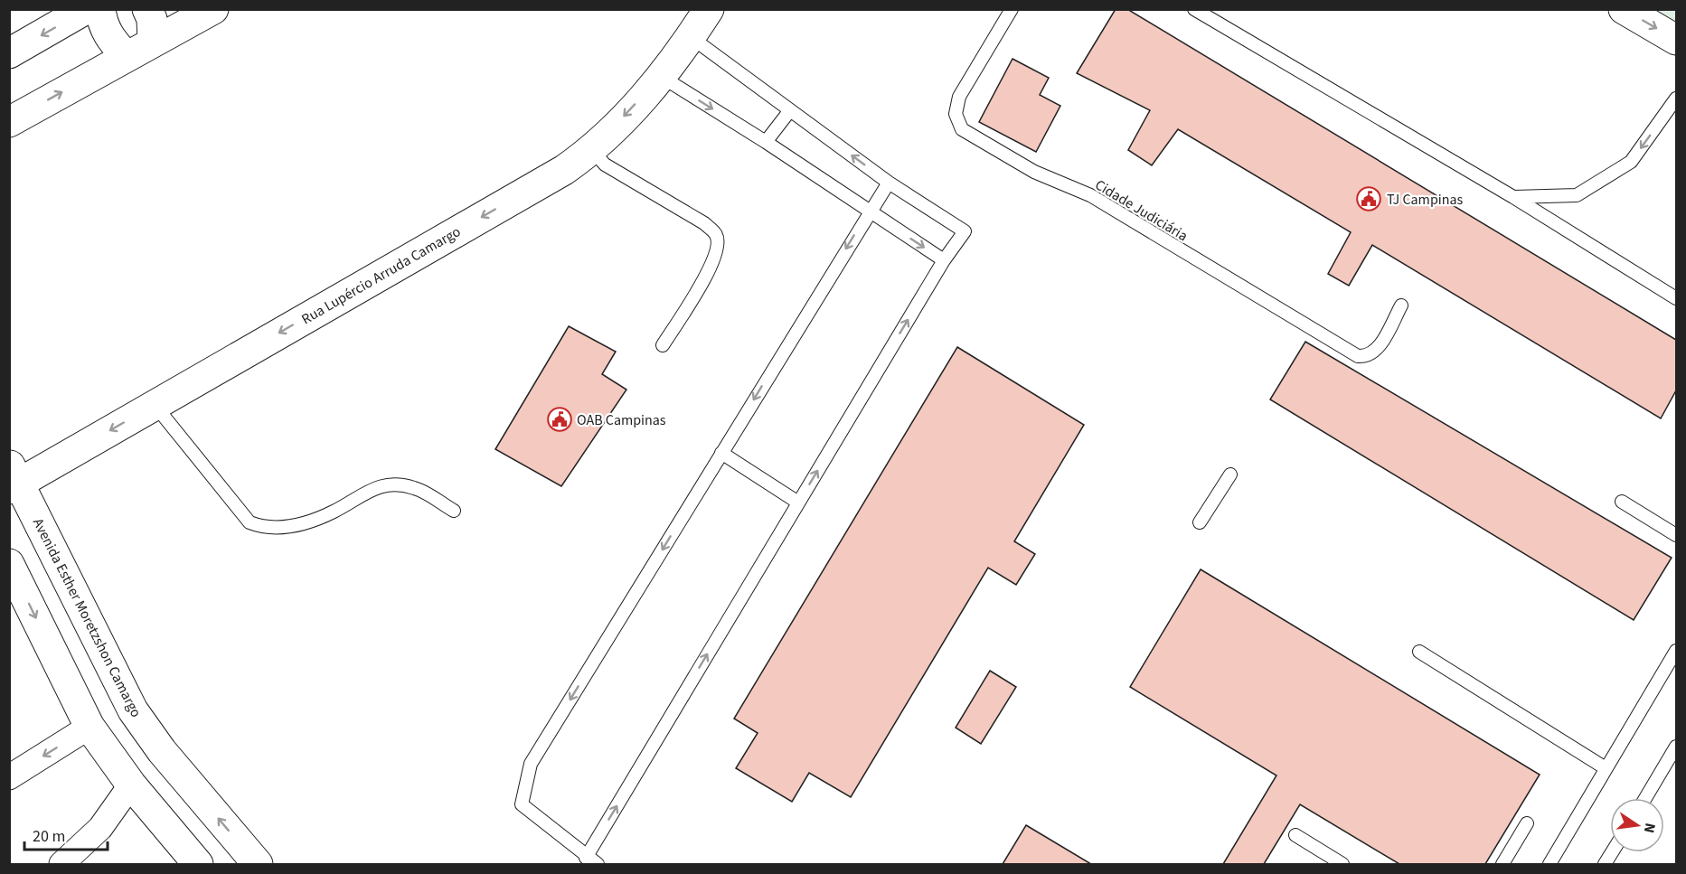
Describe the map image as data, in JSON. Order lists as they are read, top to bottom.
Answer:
{
  "streets": {
    "street": ["Rua Lupércio Arruda Camargo", "Avenida Esther Moretzshon Camargo"],
    "lane": ["Cidade Judiciária"]
  },
  "crossings": [
    ["Rua Lupércio Arruda Camargo", "Avenida Esther Moretzshon Camargo"]
  ],
  "one_way": ["Rua Lupércio Arruda Camargo"],
  "places": {
    "public building": ["TJ Campinas", "OAB Campinas"]
  },
  "scale_bar": "20 m",
  "north": "right"
}
